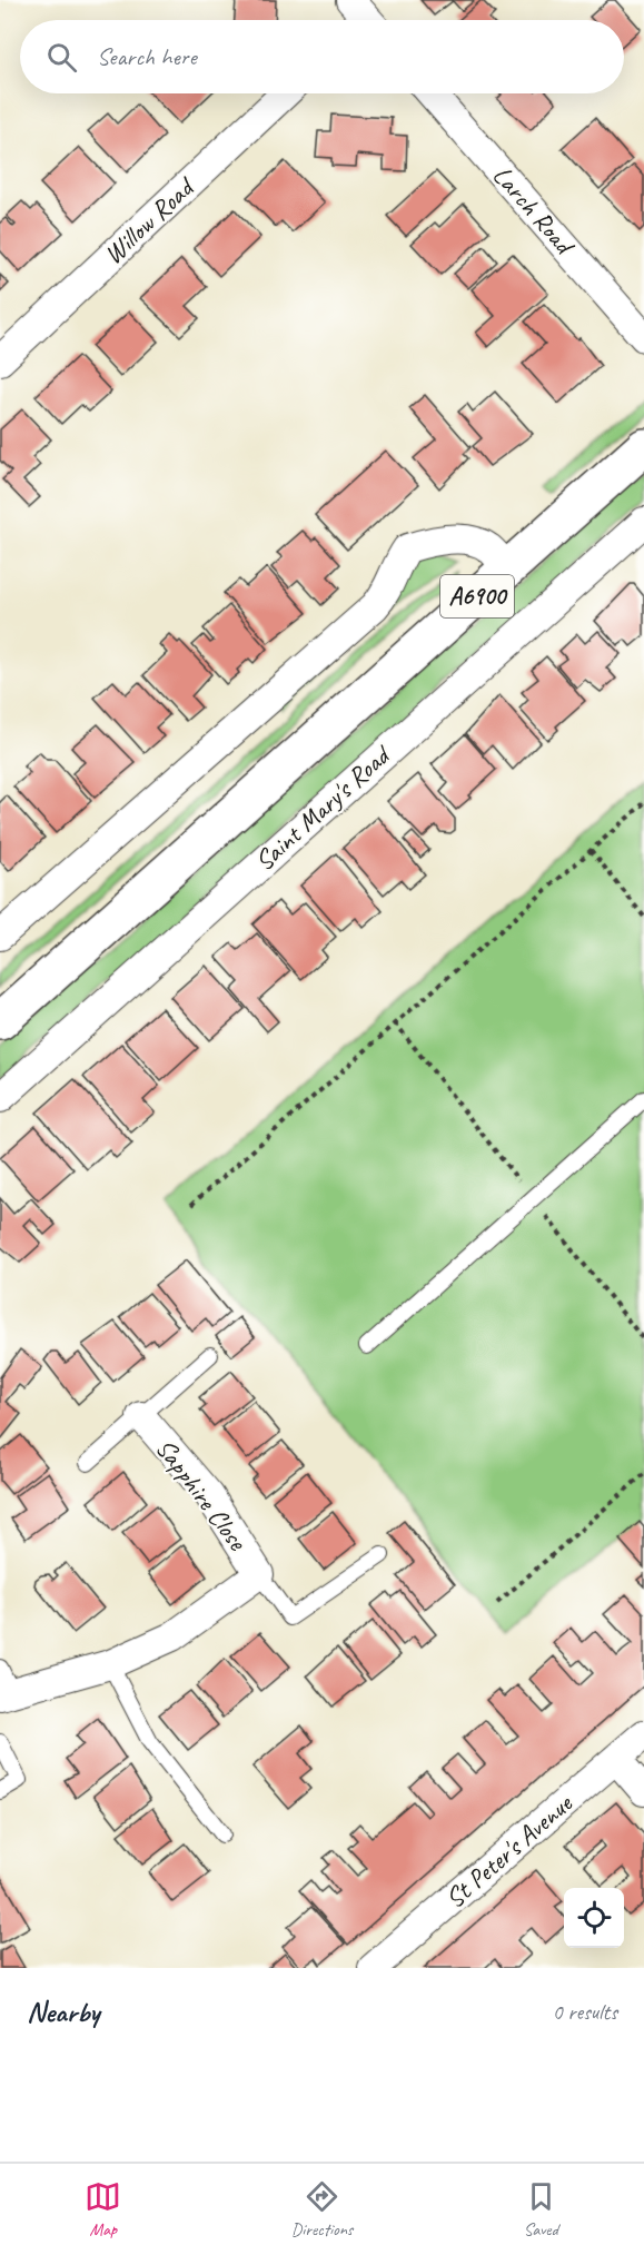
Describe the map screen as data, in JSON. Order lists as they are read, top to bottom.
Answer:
{
  "streets": {
    "main road": ["A6900", "Saint Mary's Road"],
    "street": [
      "Larch Road",
      "Willow Road",
      "Sapphire Close",
      "St Peter's Avenue"
    ]
  },
  "page": {
    "search": "Search here",
    "heading": ["Nearby", "0 results"],
    "nav": ["Map", "Directions", "Saved"]
  }
}
